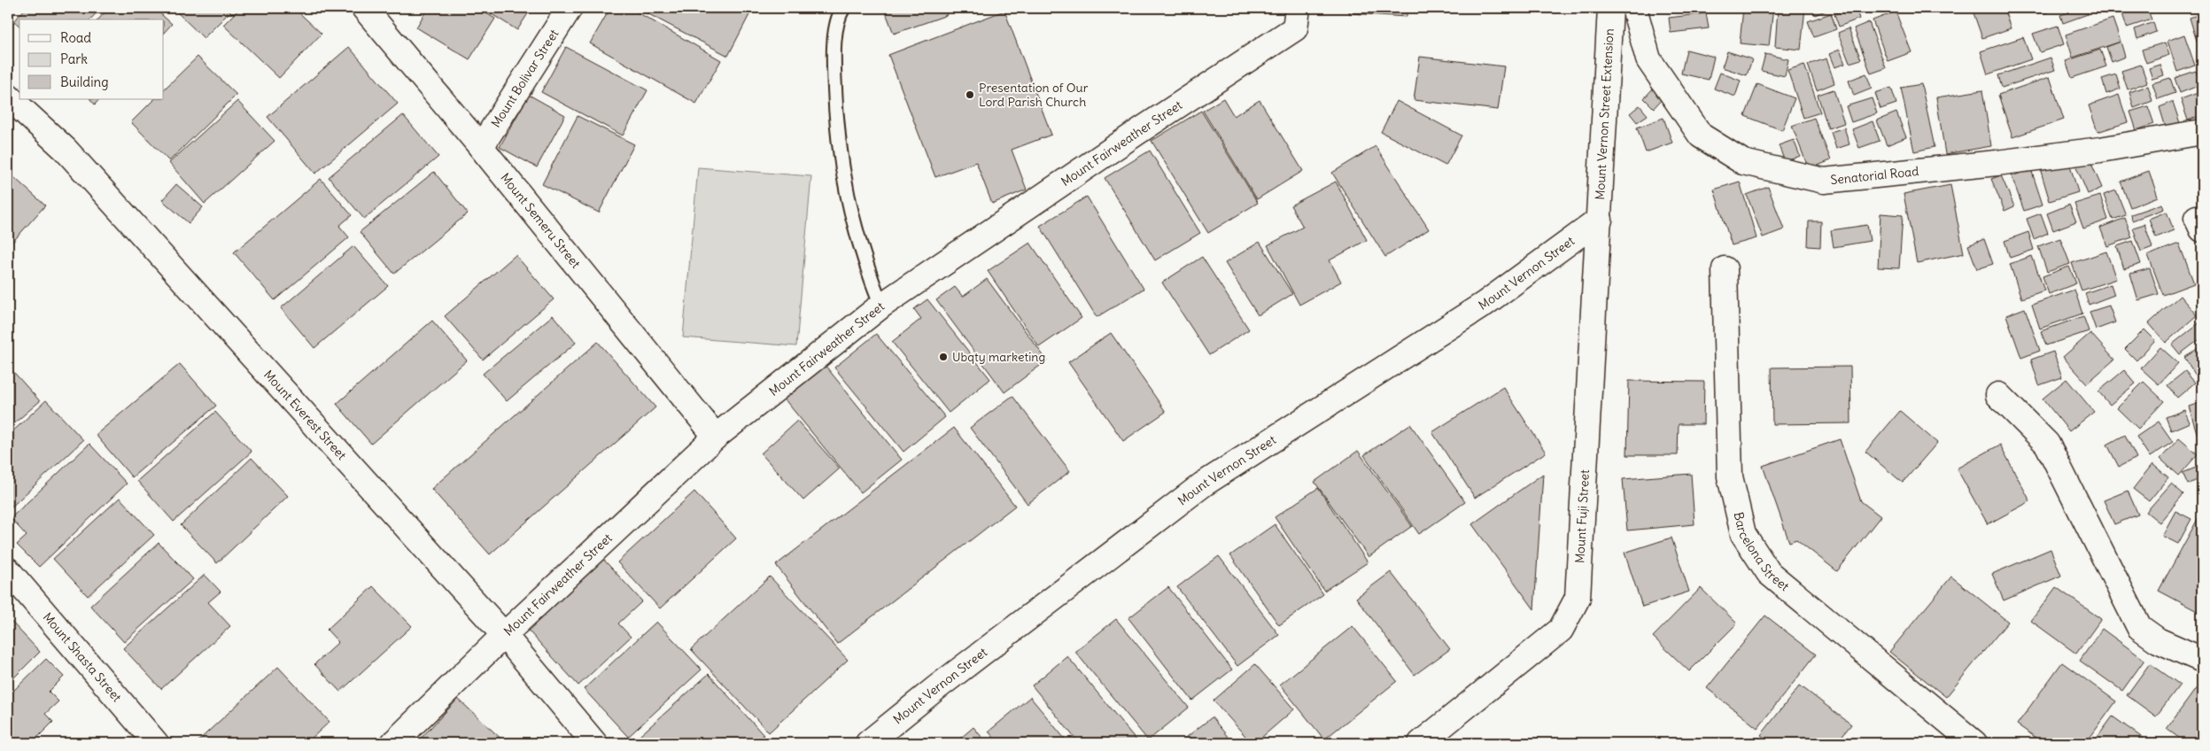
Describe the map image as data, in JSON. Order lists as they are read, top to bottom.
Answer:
{
  "streets": {
    "street": [
      "Mount Bolivar Street",
      "Mount Vernon Street Extension",
      "Mount Fairweather Street",
      "Senatorial Road",
      "Mount Semeru Street",
      "Mount Vernon Street",
      "Mount Everest Street",
      "Mount Fuji Street",
      "Barcelona Street",
      "Mount Shasta Street"
    ]
  },
  "crossings": [
    ["Mount Bolivar Street", "Mount Semeru Street"],
    ["Mount Vernon Street Extension", "Mount Vernon Street"],
    ["Mount Vernon Street Extension", "Mount Fuji Street"],
    ["Mount Fairweather Street", "Mount Semeru Street"],
    ["Mount Fairweather Street", "Mount Everest Street"],
    ["Mount Vernon Street", "Mount Fuji Street"]
  ],
  "places": ["Presentation of Our Lord Parish Church", "Ubqty marketing"],
  "legend": ["Road", "Park", "Building"]
}
